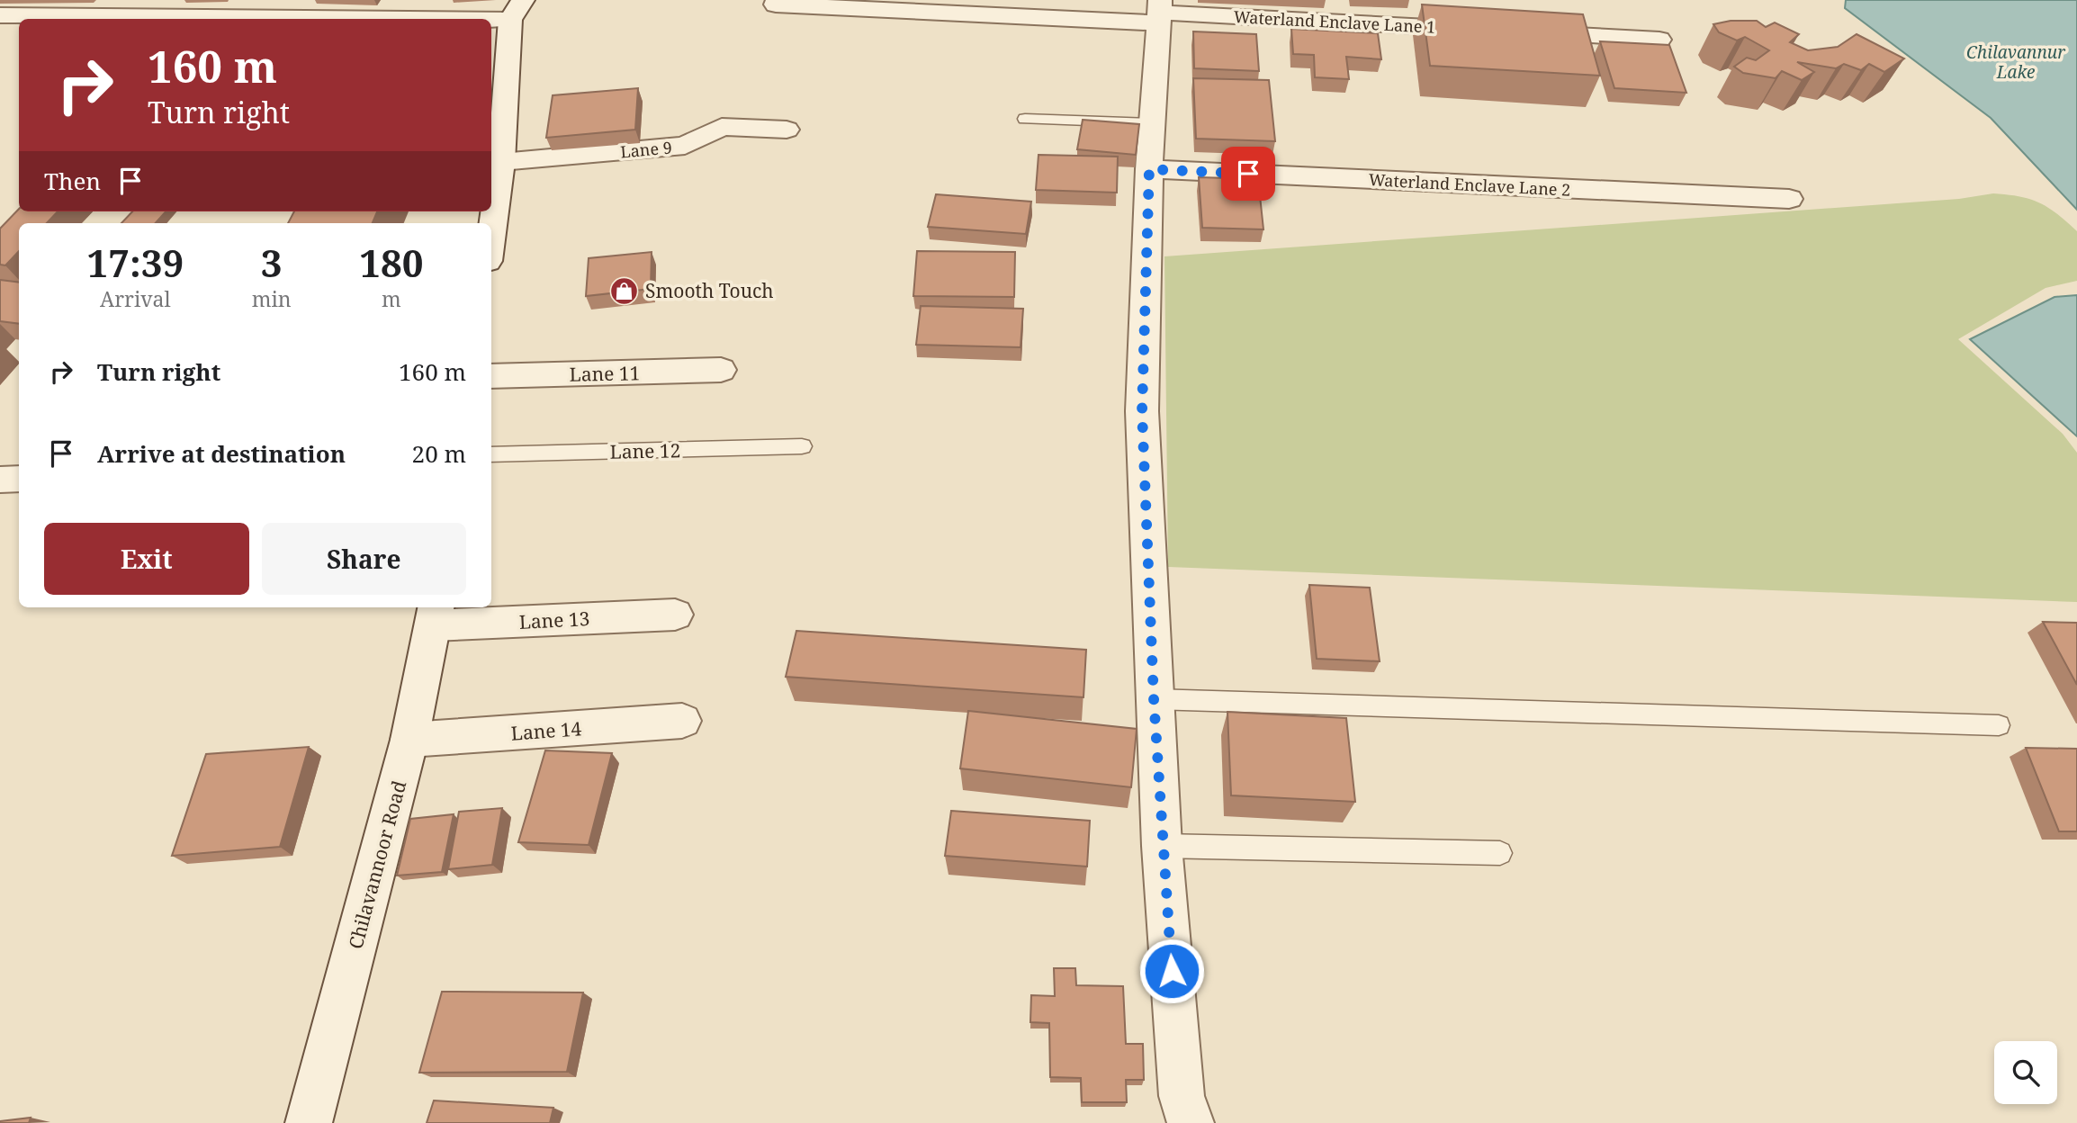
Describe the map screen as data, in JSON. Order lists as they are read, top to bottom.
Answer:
{
  "streets": {
    "street": [
      "Waterland Enclave Lane 1",
      "Lane 9",
      "Waterland Enclave Lane 2",
      "Lane 11",
      "Lane 13",
      "Lane 14",
      "Chilavannoor Road"
    ],
    "lane": ["Lane 12"]
  },
  "crossings": [
    ["Lane 13", "Chilavannoor Road"],
    ["Lane 14", "Chilavannoor Road"]
  ],
  "water": ["Chilavannur Lake"],
  "places": {
    "shop": ["Smooth Touch"]
  },
  "page": {
    "turn": ["160 m", "Turn right"],
    "then": "Then",
    "eta": [
      "17:39",
      "Arrival",
      "3",
      "min",
      "180",
      "m"
    ],
    "list": [
      {
        "name": "Turn right",
        "value": "160 m"
      },
      {
        "name": "Arrive at destination",
        "value": "20 m"
      }
    ],
    "buttons": ["Exit", "Share"]
  }
}
